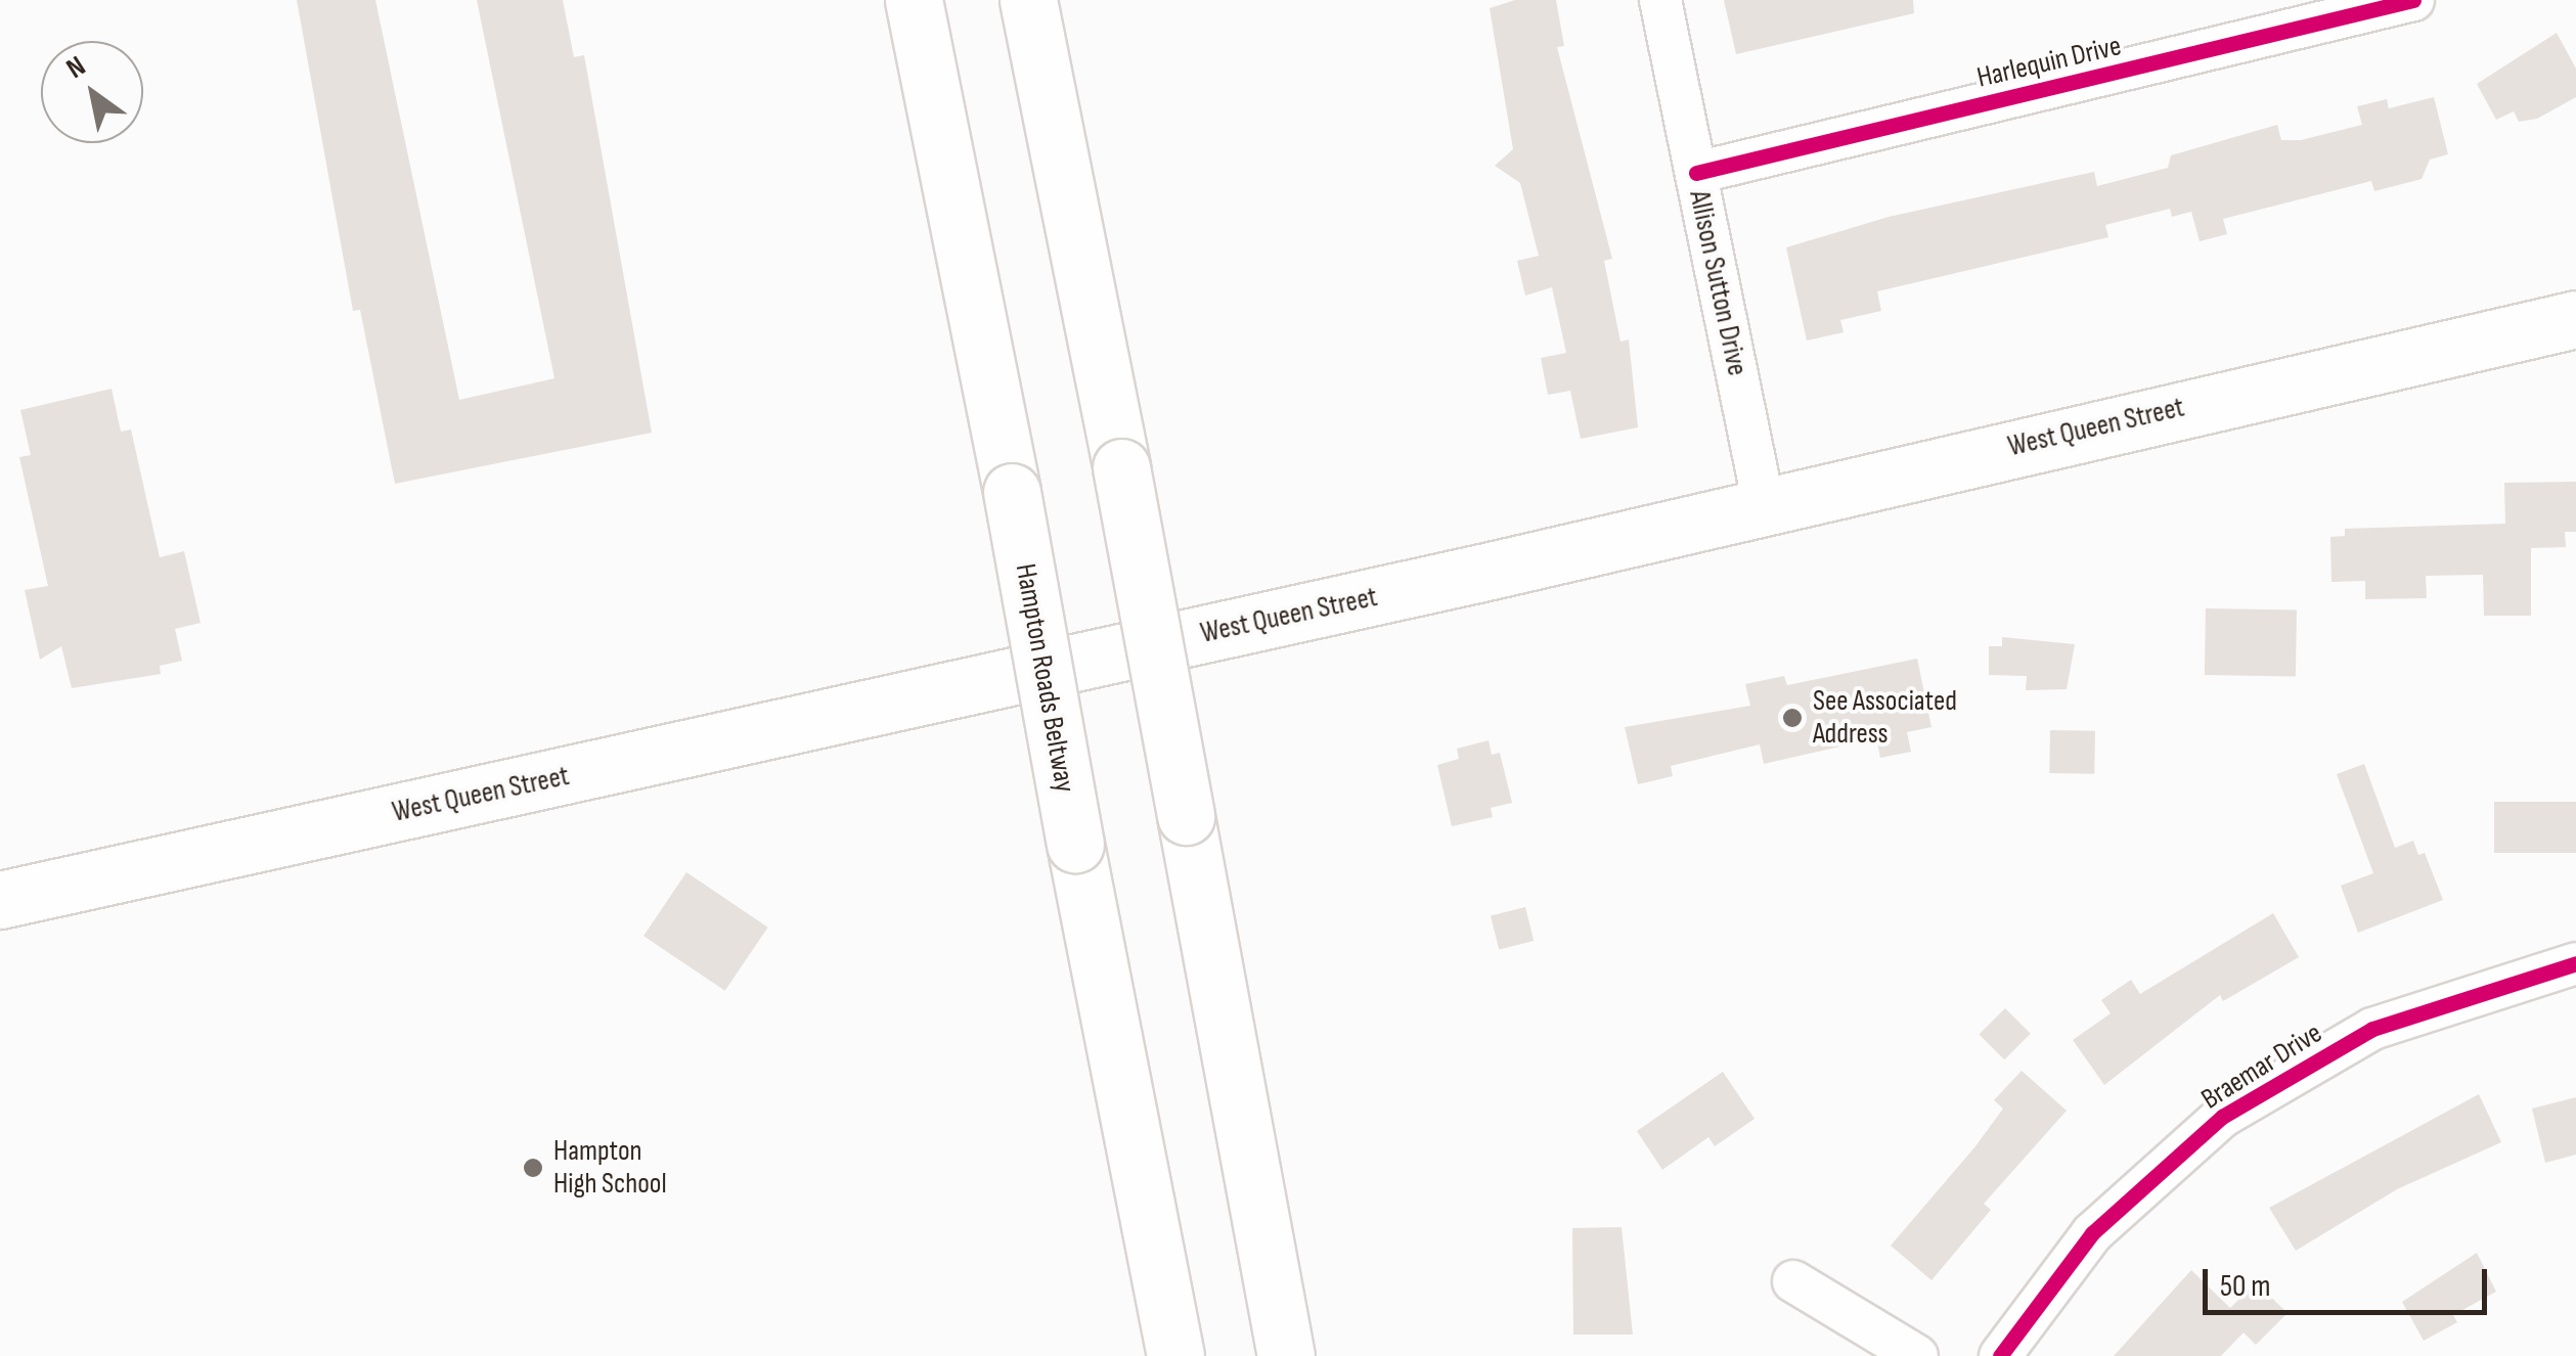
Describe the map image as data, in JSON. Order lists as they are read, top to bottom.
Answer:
{
  "streets": {
    "main road": ["West Queen Street", "Hampton Roads Beltway"],
    "street": ["Harlequin Drive", "Allison Sutton Drive", "Braemar Drive"]
  },
  "crossings": [
    ["Harlequin Drive", "Allison Sutton Drive"],
    ["Allison Sutton Drive", "West Queen Street"]
  ],
  "places": ["See Associated Address", "Hampton High School"],
  "scale_bar": "50 m",
  "north": "top left"
}
